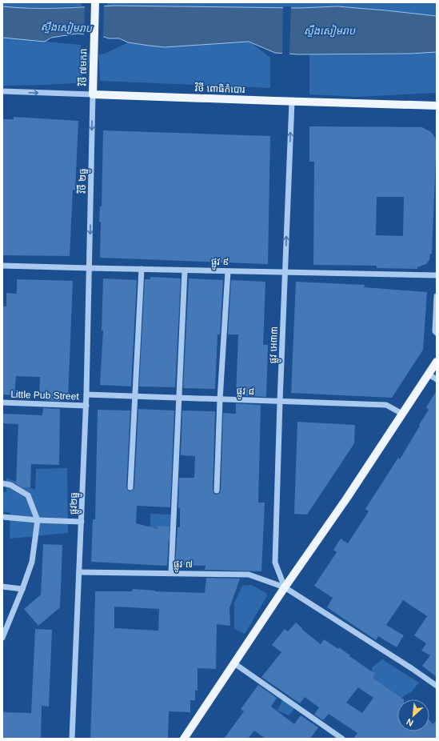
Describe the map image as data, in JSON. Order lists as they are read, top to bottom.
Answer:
{
  "streets": {
    "main road": ["វិថី ៧មករា", "វិថី ពោធិកំបោរ"],
    "street": [
      "វិថី ២ធ្នូ",
      "ផ្លូវ ៩",
      "ផ្លូវ អេ៣៣",
      "ផ្លូវ ៨",
      "Little Pub Street",
      "ផ្លូវ២ធ្នូ",
      "ផ្លូវ ៧"
    ]
  },
  "crossings": [
    ["វិថី ៧មករា", "វិថី ពោធិកំបោរ"],
    ["វិថី ៧មករា", "វិថី ២ធ្នូ"],
    ["វិថី ពោធិកំបោរ", "វិថី ២ធ្នូ"],
    ["វិថី ពោធិកំបោរ", "ផ្លូវ អេ៣៣"],
    ["វិថី ២ធ្នូ", "ផ្លូវ ៩"],
    ["វិថី ២ធ្នូ", "ផ្លូវ២ធ្នូ"],
    ["ផ្លូវ ៩", "ផ្លូវ អេ៣៣"],
    ["ផ្លូវ ៩", "ផ្លូវ២ធ្នូ"],
    ["ផ្លូវ អេ៣៣", "ផ្លូវ ៨"],
    ["ផ្លូវ អេ៣៣", "ផ្លូវ ៧"],
    ["ផ្លូវ ៨", "ផ្លូវ២ធ្នូ"],
    ["Little Pub Street", "ផ្លូវ២ធ្នូ"],
    ["ផ្លូវ២ធ្នូ", "ផ្លូវ ៧"]
  ],
  "one_way": ["វិថី ២ធ្នូ"],
  "water": ["ស្ទឹងសៀមរាប"],
  "north": "bottom left"
}
